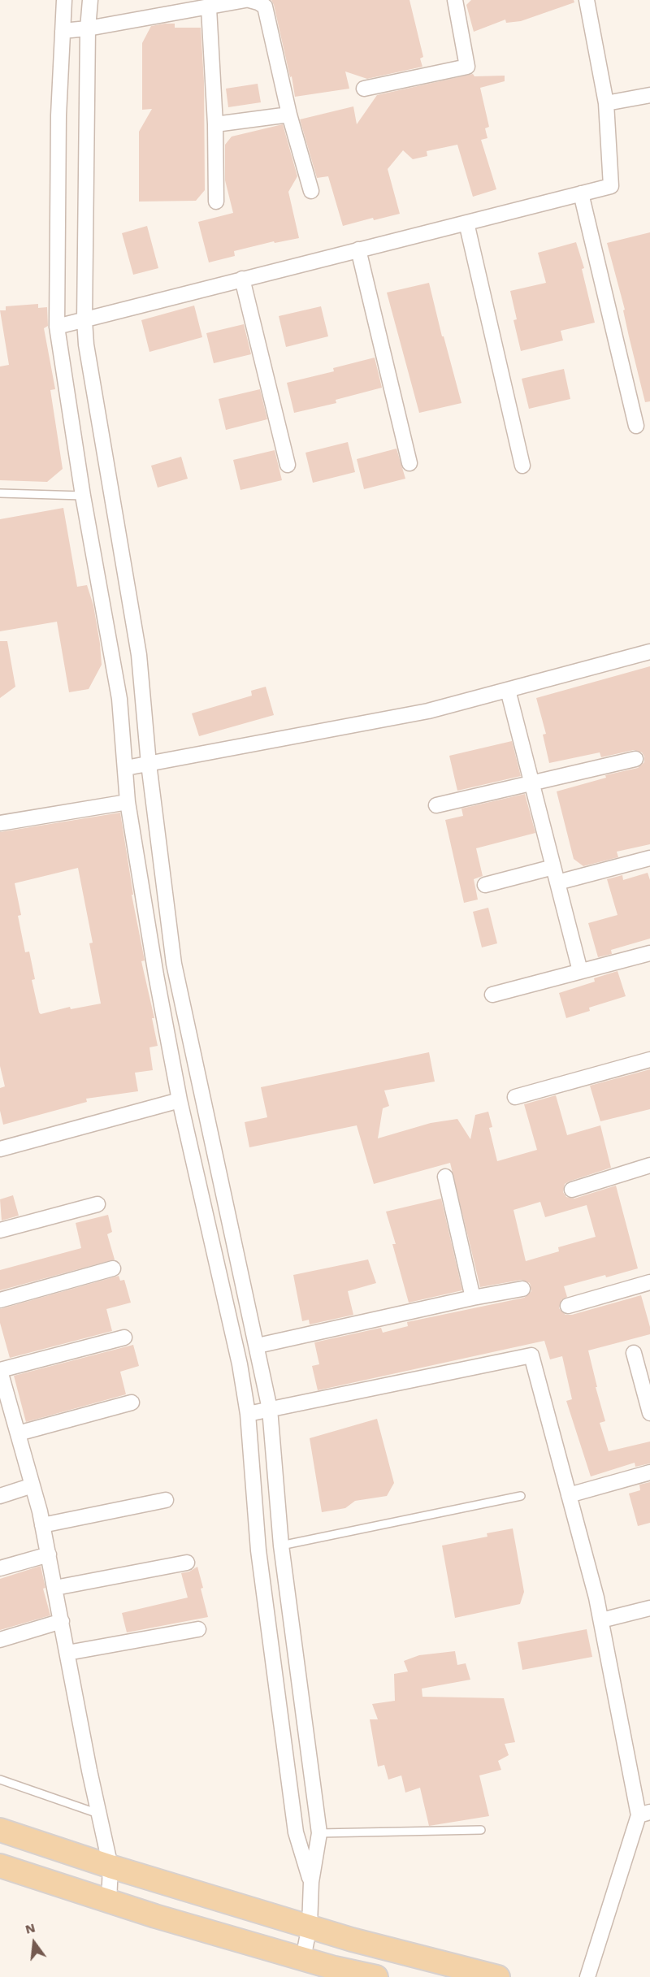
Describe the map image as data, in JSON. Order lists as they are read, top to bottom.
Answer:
{
  "north": "top"
}
